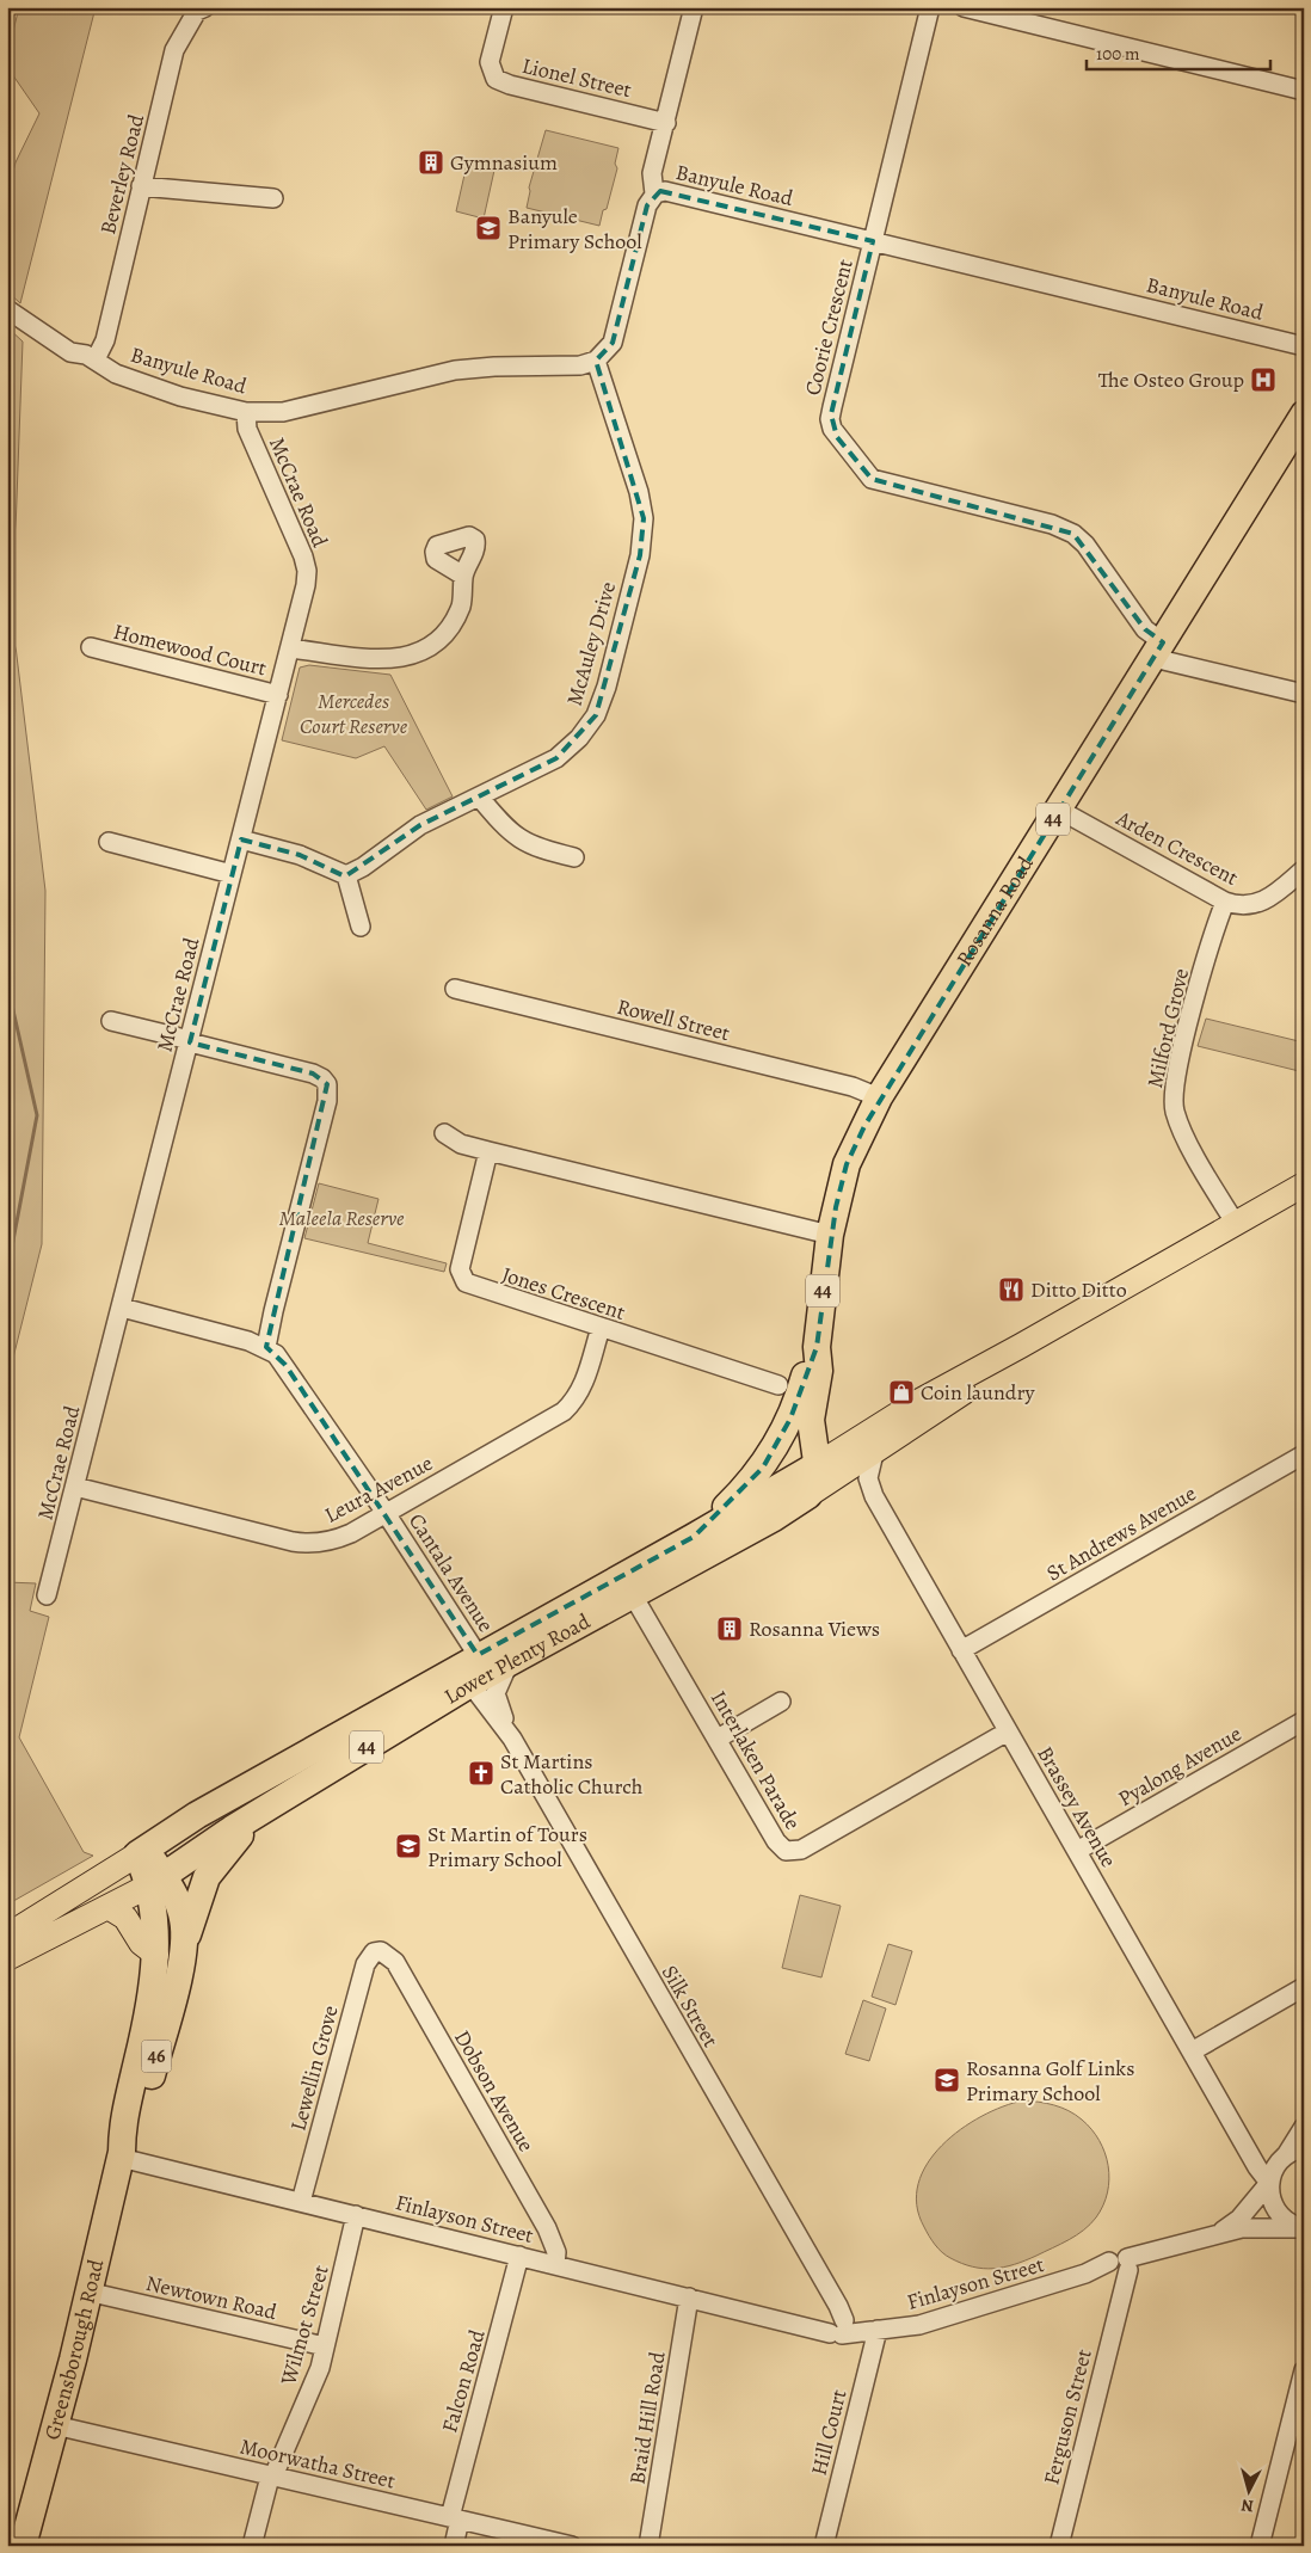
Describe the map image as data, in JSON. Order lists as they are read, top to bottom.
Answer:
{
  "streets": {
    "highway": [
      "44",
      "Rosanna Road",
      "Lower Plenty Road",
      "46",
      "Greensborough Road"
    ],
    "street": [
      "Lionel Street",
      "Beverley Road",
      "Banyule Road",
      "Coorie Crescent",
      "McCrae Road",
      "McAuley Drive",
      "Homewood Court",
      "Arden Crescent",
      "Rowell Street",
      "Milford Grove",
      "Jones Crescent",
      "Leura Avenue",
      "St Andrews Avenue",
      "Cantala Avenue",
      "Interlaken Parade",
      "Pyalong Avenue",
      "Brassey Avenue",
      "Silk Street",
      "Lewellin Grove",
      "Dobson Avenue",
      "Finlayson Street",
      "Newtown Road",
      "Wilmot Street",
      "Falcon Road",
      "Ferguson Street",
      "Braid Hill Road",
      "Hill Court",
      "Moorwatha Street"
    ]
  },
  "crossings": [
    ["Beverley Road", "Banyule Road"],
    ["Banyule Road", "Coorie Crescent"],
    ["Banyule Road", "McCrae Road"],
    ["Banyule Road", "McAuley Drive"],
    ["Coorie Crescent", "Rosanna Road"],
    ["McCrae Road", "Homewood Court"],
    ["McCrae Road", "Leura Avenue"],
    ["McCrae Road", "Cantala Avenue"],
    ["Arden Crescent", "Rosanna Road"],
    ["Arden Crescent", "Milford Grove"],
    ["Rosanna Road", "Rowell Street"],
    ["Rosanna Road", "Lower Plenty Road"],
    ["Milford Grove", "Lower Plenty Road"],
    ["Jones Crescent", "Leura Avenue"],
    ["Leura Avenue", "Cantala Avenue"],
    ["St Andrews Avenue", "Brassey Avenue"],
    ["Cantala Avenue", "Lower Plenty Road"],
    ["Lower Plenty Road", "Interlaken Parade"],
    ["Lower Plenty Road", "Brassey Avenue"],
    ["Lower Plenty Road", "Silk Street"],
    ["Lower Plenty Road", "46"],
    ["Lower Plenty Road", "Greensborough Road"],
    ["Interlaken Parade", "Brassey Avenue"],
    ["Pyalong Avenue", "Brassey Avenue"],
    ["Silk Street", "Finlayson Street"],
    ["46", "Greensborough Road"],
    ["Lewellin Grove", "Dobson Avenue"],
    ["Lewellin Grove", "Finlayson Street"],
    ["Dobson Avenue", "Finlayson Street"],
    ["Finlayson Street", "Wilmot Street"],
    ["Finlayson Street", "Greensborough Road"],
    ["Finlayson Street", "Falcon Road"],
    ["Finlayson Street", "Ferguson Street"],
    ["Finlayson Street", "Braid Hill Road"],
    ["Finlayson Street", "Hill Court"],
    ["Newtown Road", "Wilmot Street"],
    ["Newtown Road", "Greensborough Road"],
    ["Wilmot Street", "Moorwatha Street"],
    ["Greensborough Road", "Moorwatha Street"],
    ["Falcon Road", "Moorwatha Street"]
  ],
  "parks": ["Mercedes Court Reserve", "Maleela Reserve"],
  "places": {
    "building": ["Gymnasium", "Rosanna Views"],
    "school or university": ["Banyule Primary School", "St Martin of Tours Primary School", "Rosanna Golf Links Primary School"],
    "hospital": ["The Osteo Group"],
    "restaurant": ["Ditto Ditto"],
    "shop": ["Coin laundry"],
    "church": ["St Martins Catholic Church"]
  },
  "scale_bar": "100 m",
  "north": "bottom"
}
